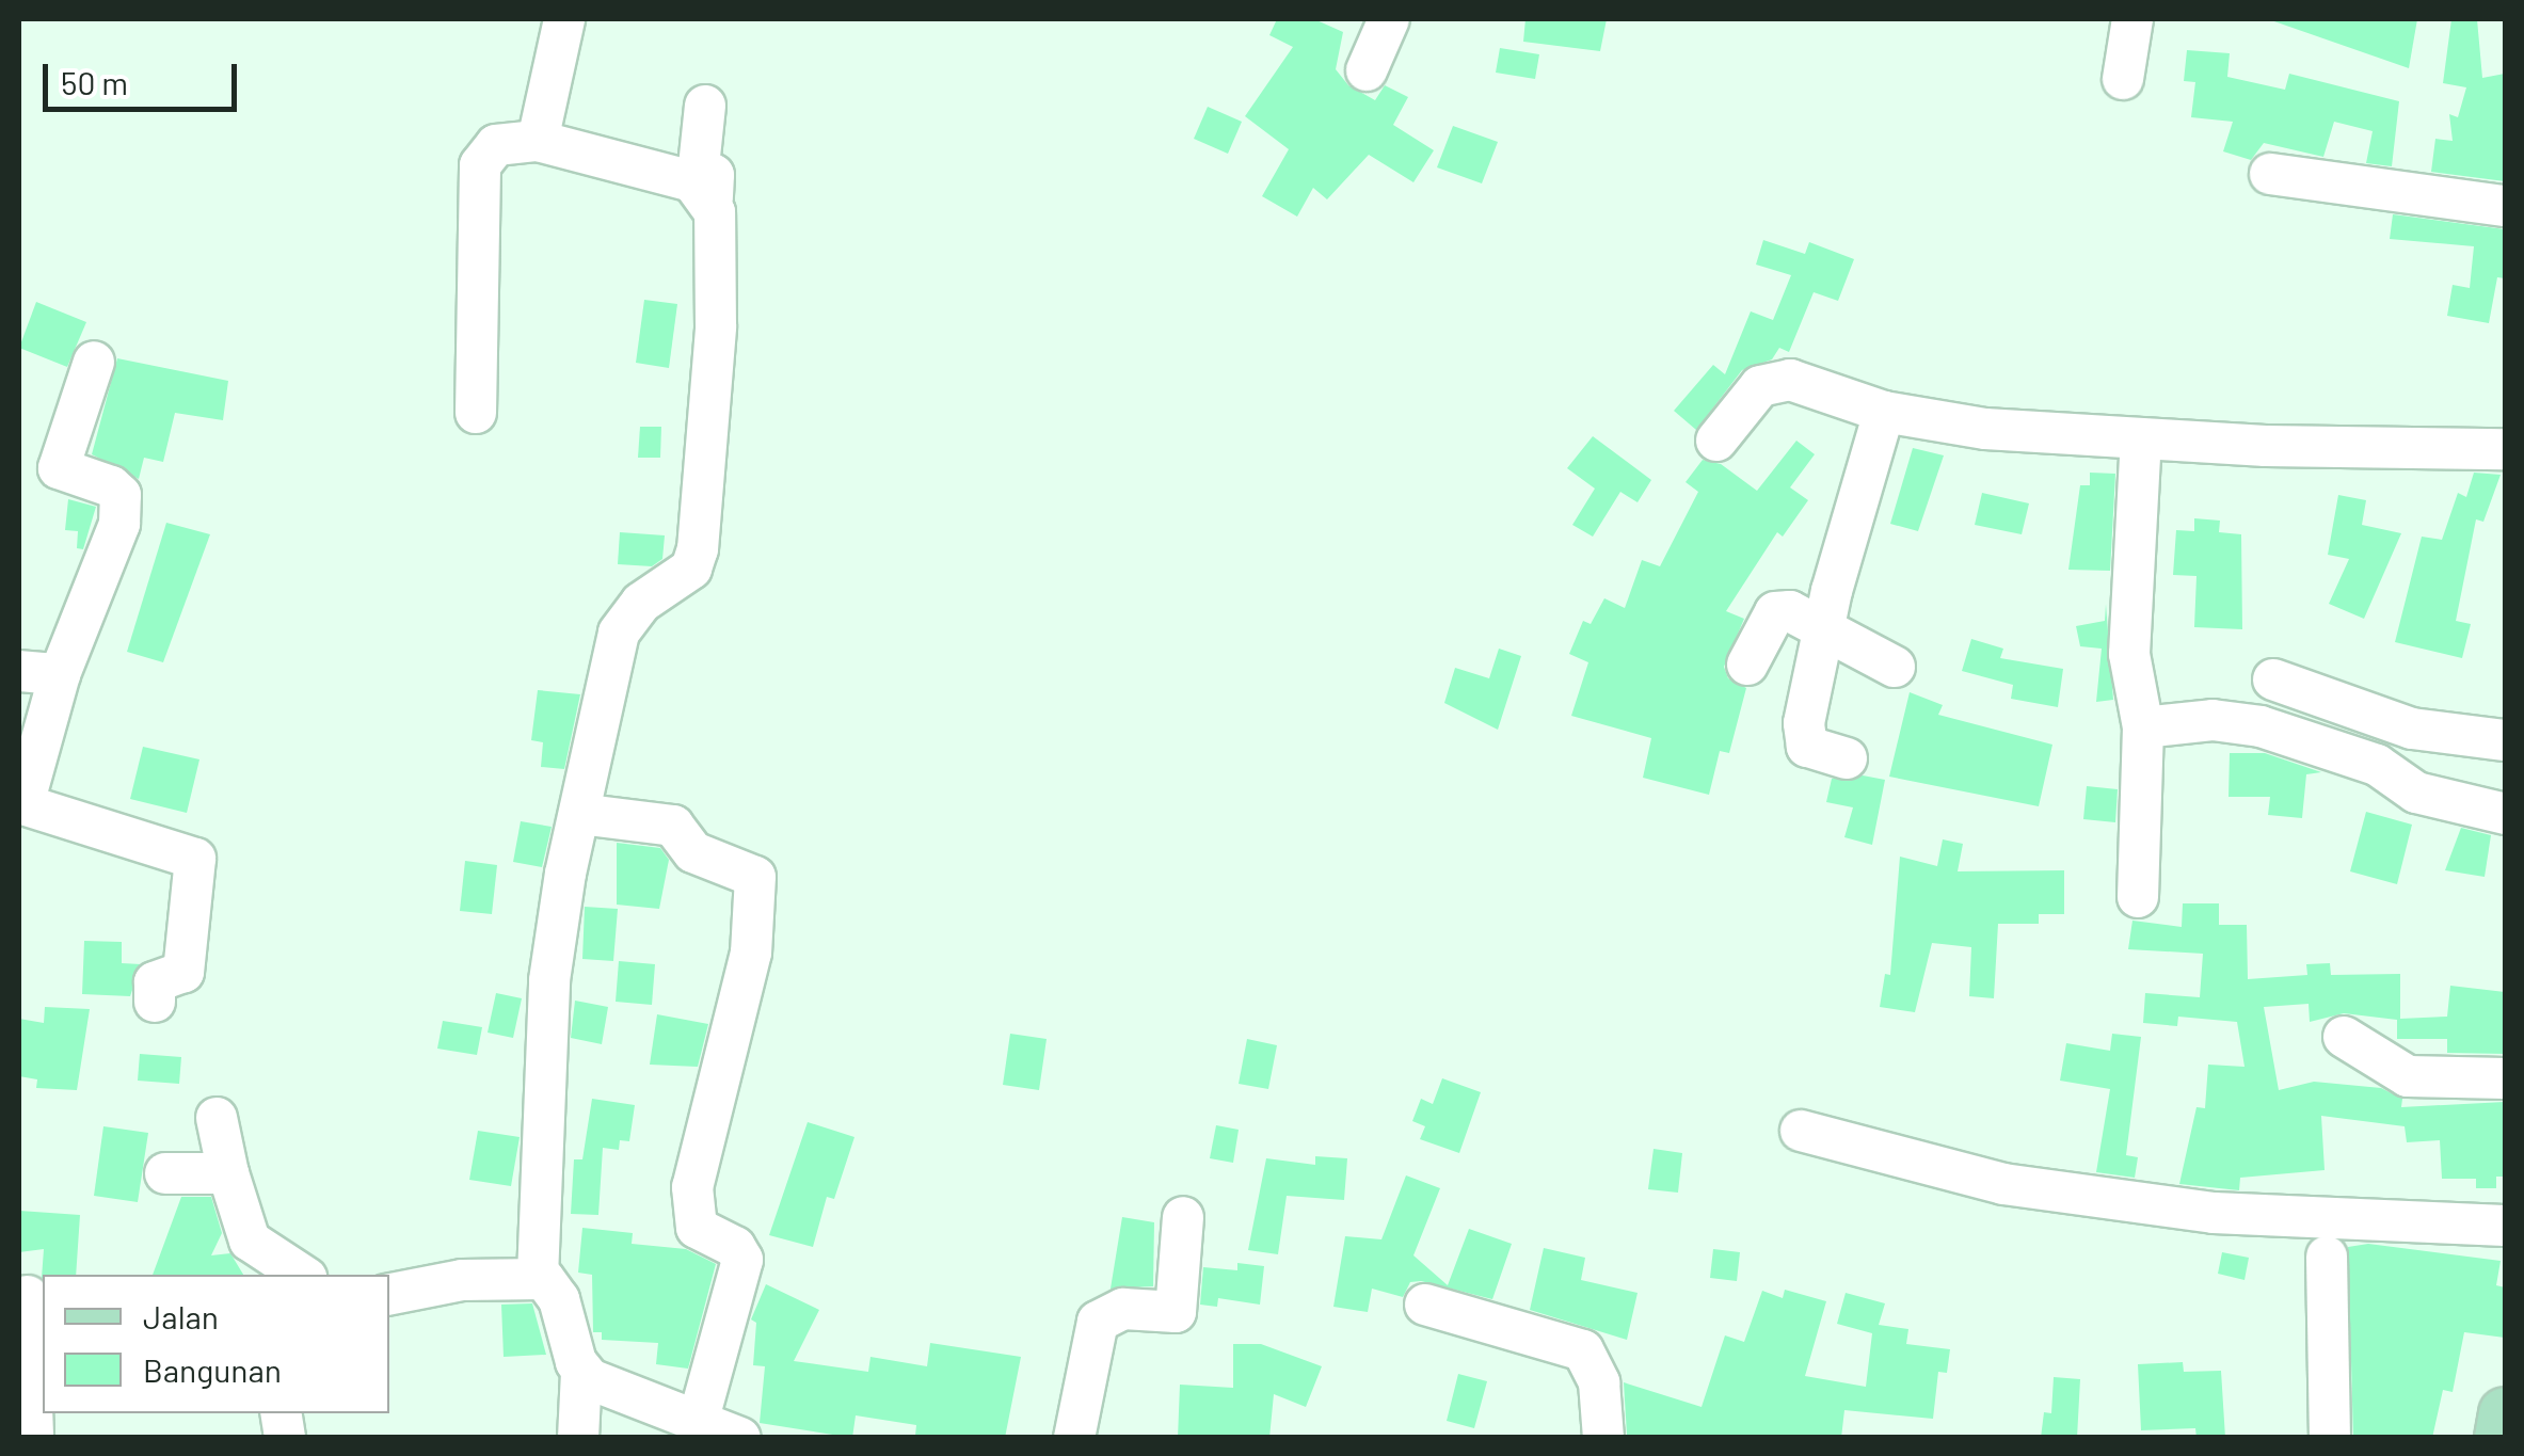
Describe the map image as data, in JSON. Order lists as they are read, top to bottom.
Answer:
{
  "legend": ["Jalan", "Bangunan"],
  "scale_bar": "50 m"
}
